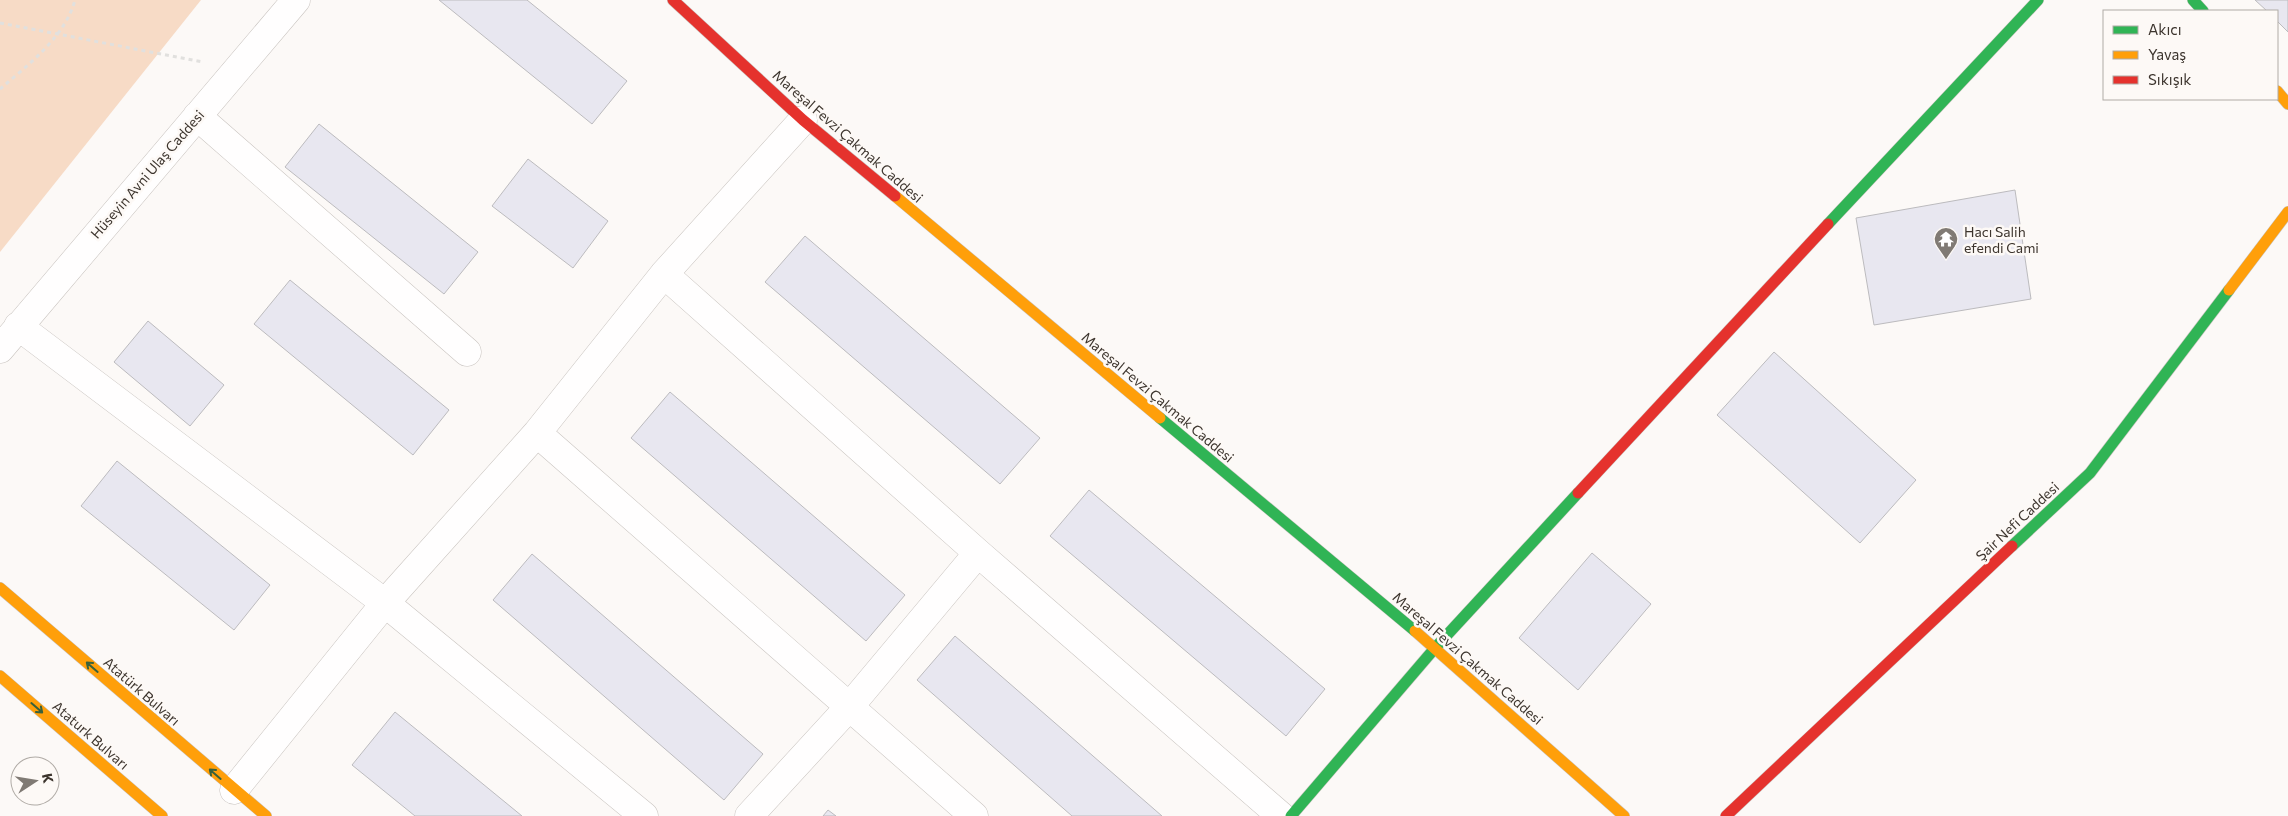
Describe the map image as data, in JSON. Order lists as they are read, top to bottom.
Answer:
{
  "streets": {
    "street": [
      "Mareşal Fevzi Çakmak Caddesi",
      "Hüseyin Avni Ulaş Caddesi",
      "Şair Nefi Caddesi",
      "Atatürk Bulvarı",
      "Ataturk Bulvarı"
    ]
  },
  "one_way": ["Atatürk Bulvarı", "Ataturk Bulvarı"],
  "places": {
    "temple": ["Hacı Salih efendi Cami"]
  },
  "legend": ["Akıcı", "Yavaş", "Sıkışık"],
  "north": "right"
}
